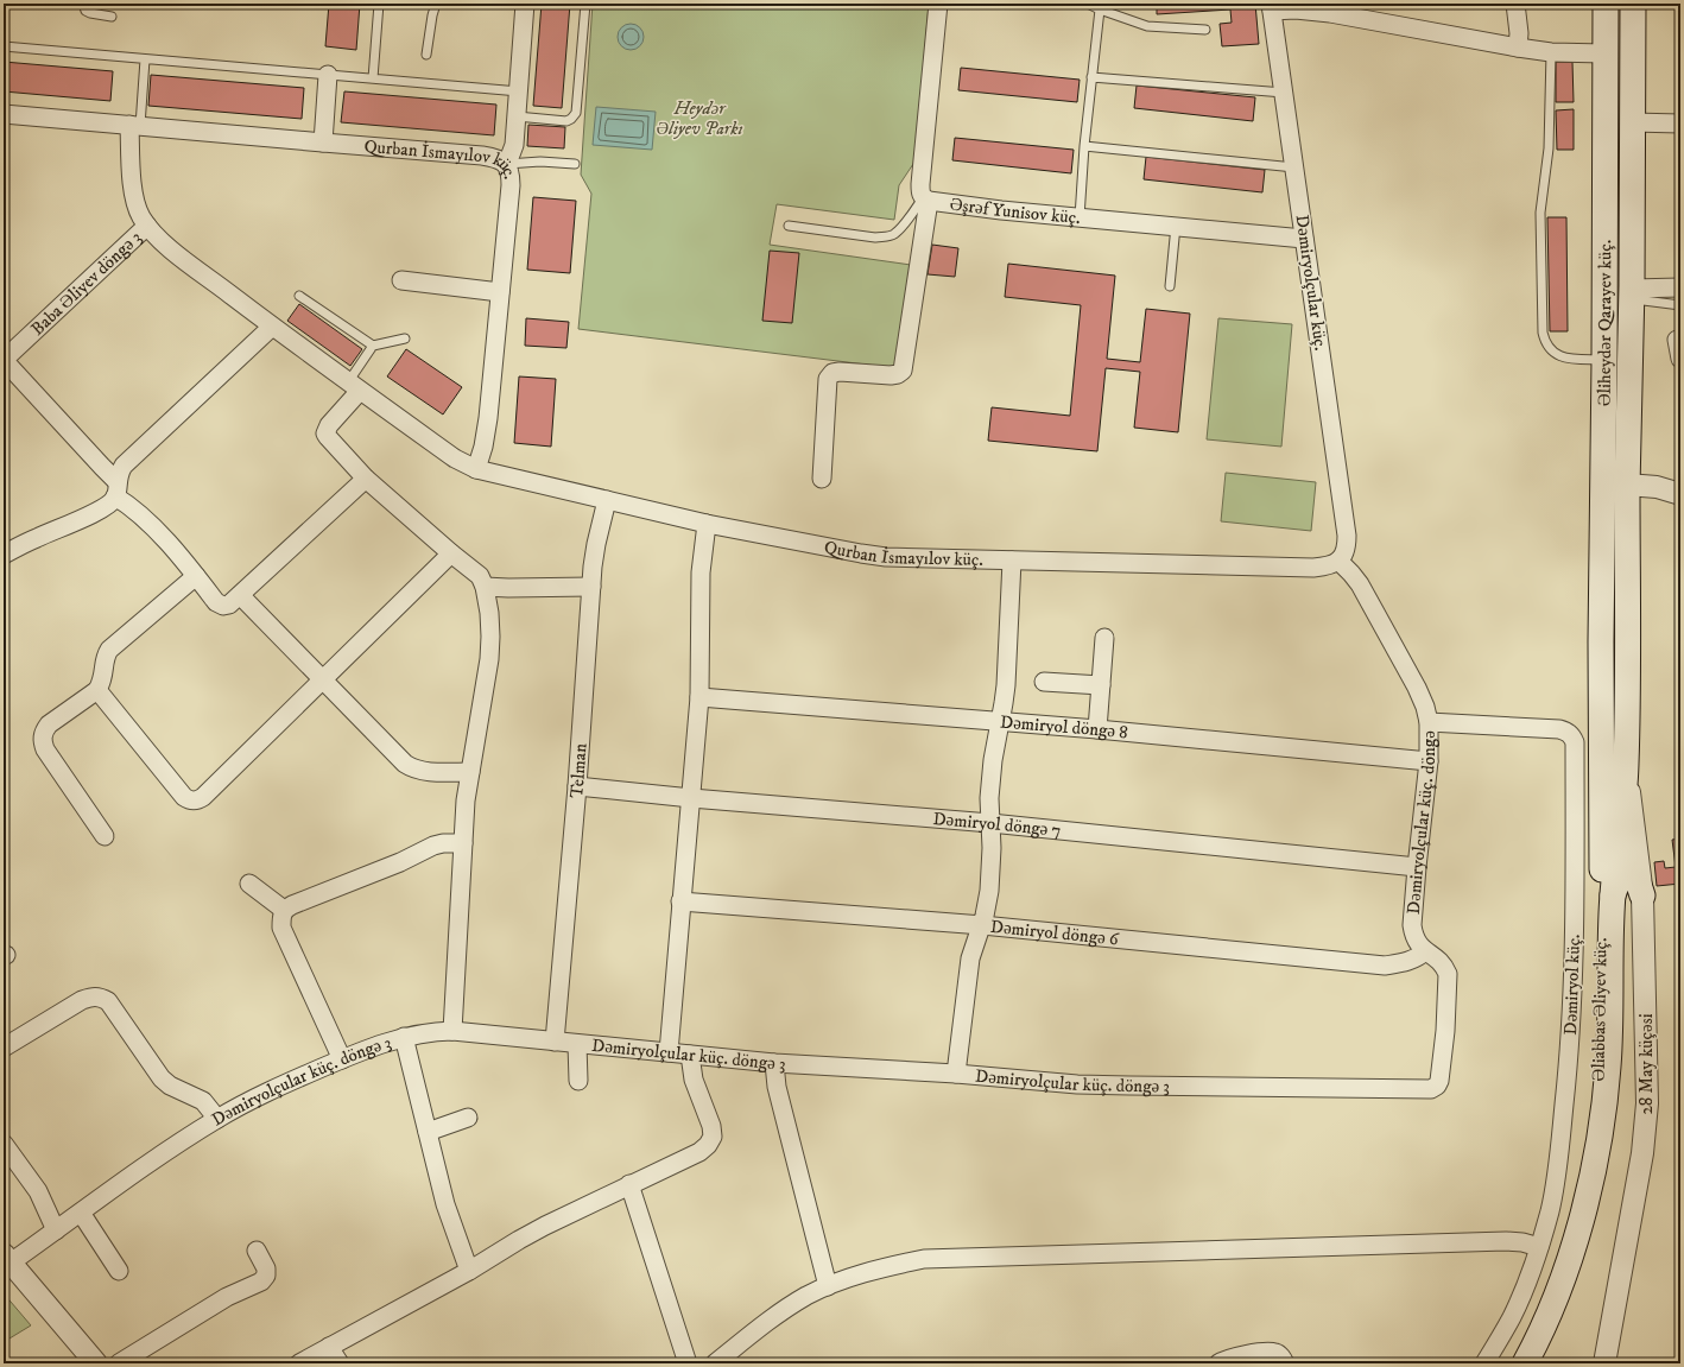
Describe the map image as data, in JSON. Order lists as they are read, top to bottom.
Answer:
{
  "streets": {
    "main road": ["Əliheydər Qarayev küç.", "Dəmiryol küç.", "Əliabbas Əliyev küç."],
    "street": [
      "Qurban İsmayılov küç.",
      "Əşrəf Yunisov küç.",
      "Baba Əliyev döngə 3",
      "Dəmiryolçular küç.",
      "Dəmiryol döngə 8",
      "Telman",
      "Dəmiryolçular küç. döngə",
      "Dəmiryol döngə 7",
      "Dəmiryol döngə 6",
      "Dəmiryolçular küç. döngə 3",
      "28 May küçəsi"
    ]
  },
  "crossings": [
    ["Qurban İsmayılov küç.", "Baba Əliyev döngə 3"],
    ["Qurban İsmayılov küç.", "Dəmiryolçular küç."],
    ["Qurban İsmayılov küç.", "Telman"],
    ["Qurban İsmayılov küç.", "Dəmiryolçular küç. döngə"],
    ["Əşrəf Yunisov küç.", "Dəmiryolçular küç."],
    ["Dəmiryolçular küç.", "Dəmiryolçular küç. döngə"],
    ["Əliheydər Qarayev küç.", "Dəmiryol küç."],
    ["Əliheydər Qarayev küç.", "Əliabbas Əliyev küç."],
    ["Əliheydər Qarayev küç.", "28 May küçəsi"],
    ["Dəmiryol döngə 8", "Dəmiryolçular küç. döngə"],
    ["Telman", "Dəmiryol döngə 7"],
    ["Telman", "Dəmiryolçular küç. döngə 3"],
    ["Dəmiryolçular küç. döngə", "Dəmiryol döngə 7"],
    ["Dəmiryolçular küç. döngə", "Dəmiryol döngə 6"],
    ["Dəmiryolçular küç. döngə", "Dəmiryol küç."],
    ["Dəmiryolçular küç. döngə", "Dəmiryolçular küç. döngə 3"],
    ["Dəmiryol küç.", "28 May küçəsi"]
  ],
  "parks": ["Heydər Əliyev Parkı"]
}
